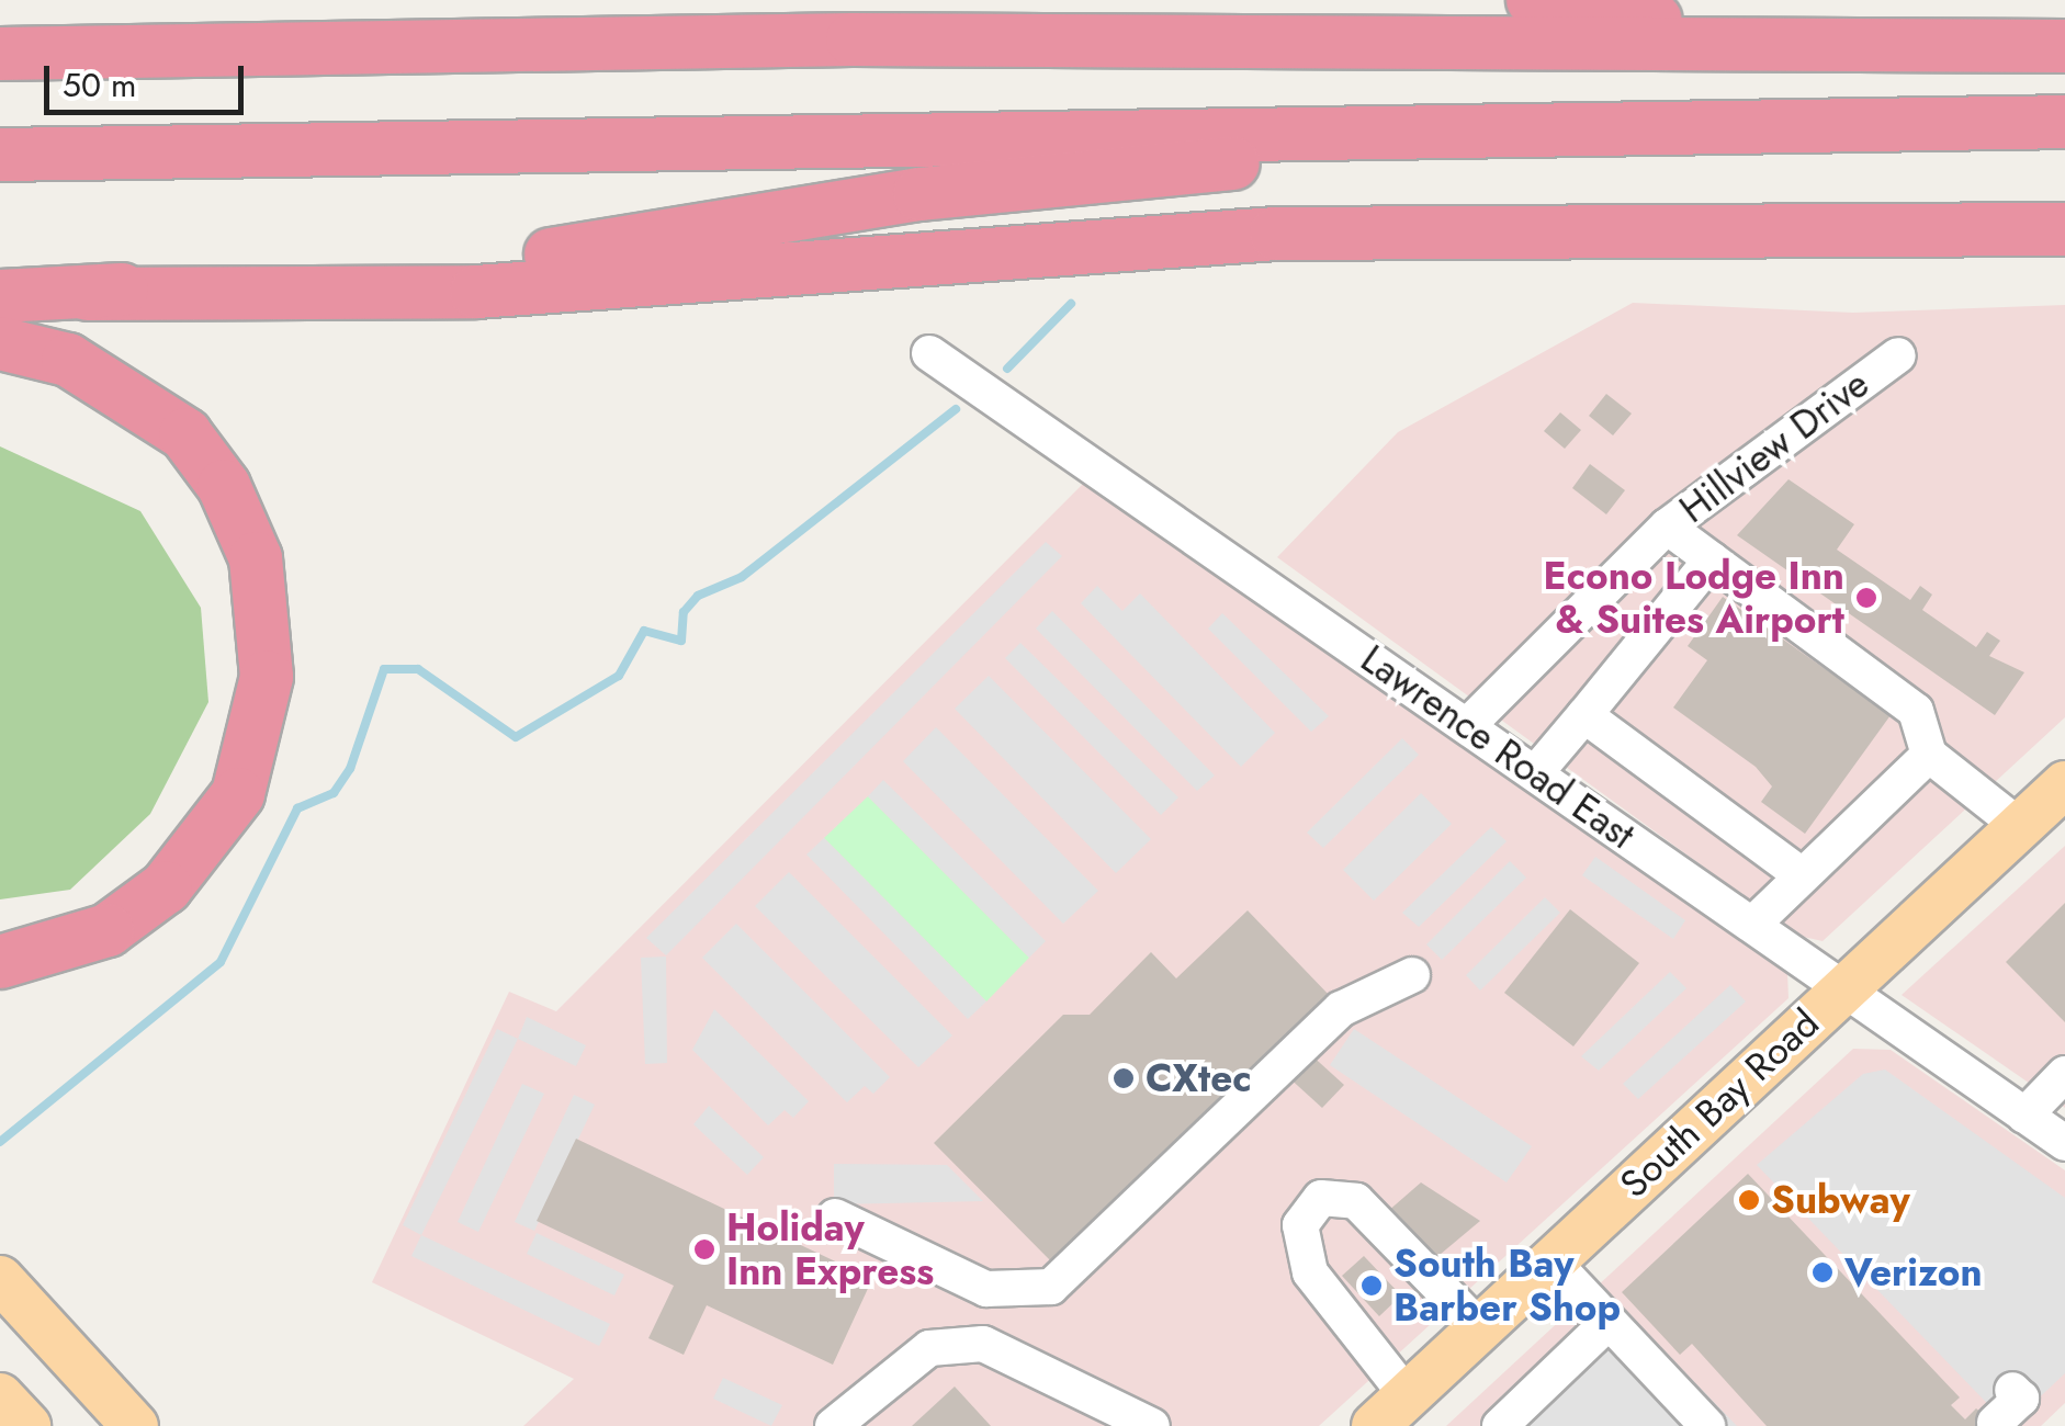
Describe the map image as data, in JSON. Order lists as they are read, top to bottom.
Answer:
{
  "streets": {
    "main road": ["South Bay Road"],
    "street": ["Hillview Drive", "Lawrence Road East"]
  },
  "crossings": [
    ["Hillview Drive", "Lawrence Road East"],
    ["Lawrence Road East", "South Bay Road"]
  ],
  "places": [
    "Econo Lodge Inn & Suites Airport",
    "CXtec",
    "Subway",
    "Holiday Inn Express",
    "Verizon",
    "South Bay Barber Shop"
  ],
  "scale_bar": "50 m"
}
